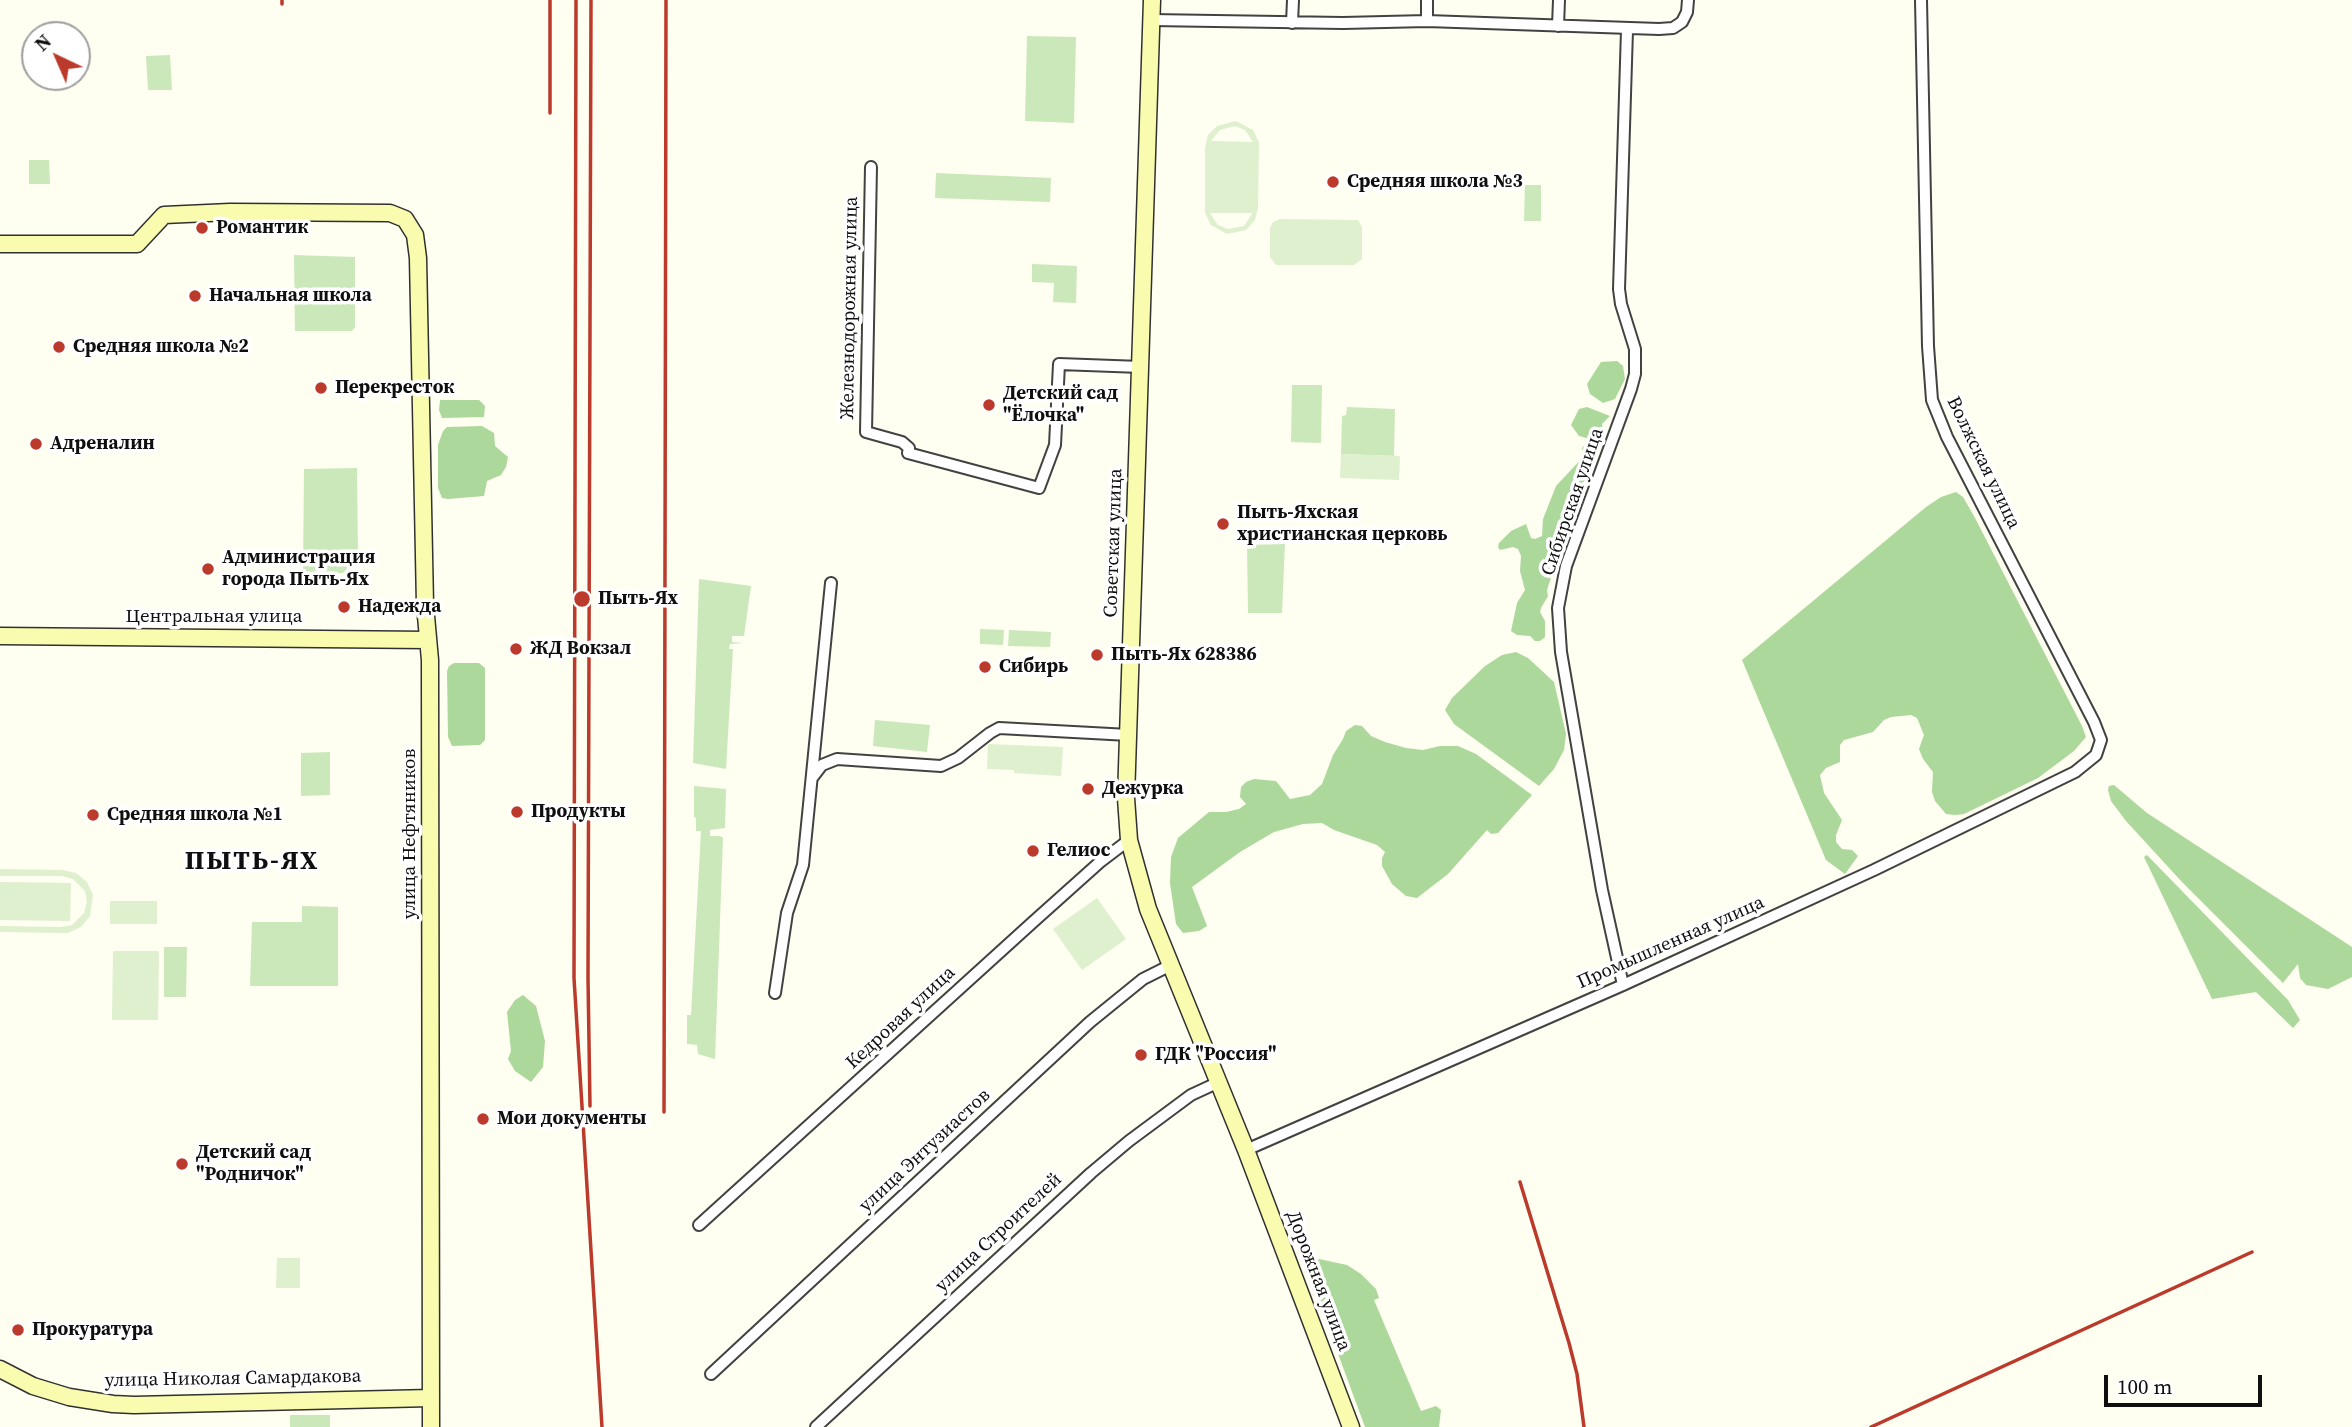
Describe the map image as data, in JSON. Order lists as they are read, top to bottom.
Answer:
{
  "streets": {
    "street": [
      "Железнодорожная улица",
      "Волжская улица",
      "Сибирская улица",
      "Советская улица",
      "Центральная улица",
      "улица Нефтяников",
      "Промышленная улица",
      "Кедровая улица",
      "улица Энтузиастов",
      "улица Строителей",
      "Дорожная улица",
      "улица Николая Самардакова"
    ]
  },
  "crossings": [
    ["Железнодорожная улица", "Советская улица"],
    ["Волжская улица", "Промышленная улица"],
    ["Сибирская улица", "Промышленная улица"],
    ["Советская улица", "Промышленная улица"],
    ["Советская улица", "Кедровая улица"],
    ["Советская улица", "улица Энтузиастов"],
    ["Советская улица", "улица Строителей"],
    ["Советская улица", "Дорожная улица"],
    ["Центральная улица", "улица Нефтяников"],
    ["улица Нефтяников", "улица Николая Самардакова"],
    ["Промышленная улица", "Дорожная улица"]
  ],
  "districts": ["ПЫТЬ-ЯХ"],
  "places": [
    "Средняя школа №3",
    "Романтик",
    "Начальная школа",
    "Средняя школа №2",
    "Перекресток",
    "Детский сад \"Ёлочка\"",
    "Адреналин",
    "Пыть-Яхская христианская церковь",
    "Администрация города Пыть-Ях",
    "Пыть-Ях",
    "Надежда",
    "ЖД Вокзал",
    "Пыть-Ях 628386",
    "Сибирь",
    "Дежурка",
    "Продукты",
    "Средняя школа №1",
    "Гелиос",
    "ГДК \"Россия\"",
    "Мои документы",
    "Детский сад \"Родничок\"",
    "Прокуратура"
  ],
  "scale_bar": "100 m",
  "north": "top left"
}
